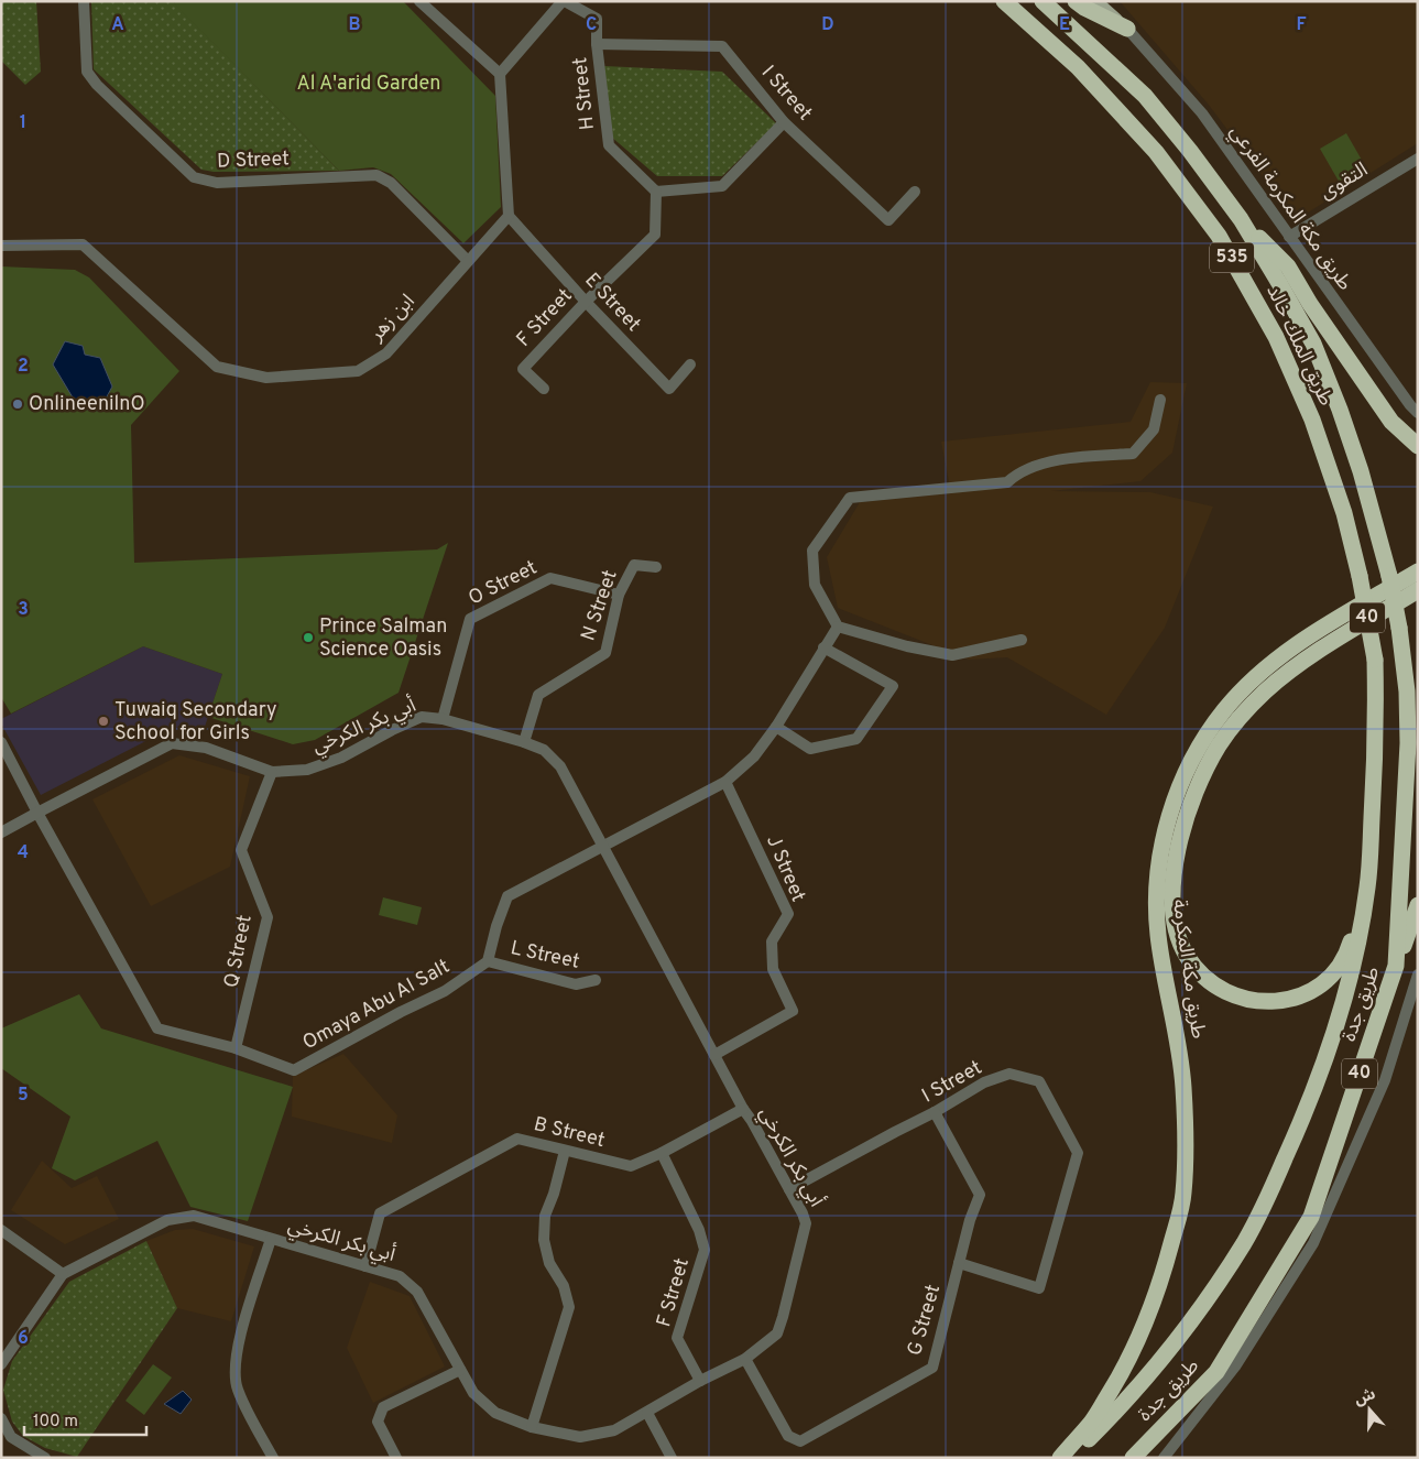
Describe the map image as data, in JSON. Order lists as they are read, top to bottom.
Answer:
{
  "streets": {
    "highway": [
      "535",
      "طريق الملك خالد",
      "40",
      "طريق مكة المكرمة",
      "طريق جدة"
    ],
    "street": [
      "H Street",
      "I Street",
      "D Street",
      "التقوى",
      "طريق مكة المكرمة الفرعي",
      "E Street",
      "ابن زهر",
      "F Street",
      "O Street",
      "N Street",
      "أبي بكر الكرخي",
      "J Street",
      "Q Street",
      "L Street",
      "Omaya Abu Al Salt",
      "B Street",
      "G Street"
    ]
  },
  "crossings": [
    ["H Street", "I Street"],
    ["H Street", "F Street"],
    ["I Street", "أبي بكر الكرخي"],
    ["I Street", "G Street"],
    ["D Street", "ابن زهر"],
    ["التقوى", "طريق مكة المكرمة الفرعي"],
    ["E Street", "ابن زهر"],
    ["E Street", "F Street"],
    ["F Street", "أبي بكر الكرخي"],
    ["F Street", "B Street"],
    ["طريق الملك خالد", "طريق جدة"],
    ["O Street", "N Street"],
    ["O Street", "أبي بكر الكرخي"],
    ["N Street", "أبي بكر الكرخي"],
    ["أبي بكر الكرخي", "J Street"],
    ["أبي بكر الكرخي", "Q Street"],
    ["أبي بكر الكرخي", "Omaya Abu Al Salt"],
    ["أبي بكر الكرخي", "B Street"],
    ["أبي بكر الكرخي", "G Street"],
    ["Q Street", "Omaya Abu Al Salt"],
    ["L Street", "Omaya Abu Al Salt"],
    ["طريق مكة المكرمة", "طريق جدة"]
  ],
  "parks": ["Al A'arid Garden"],
  "places": ["OnlineenilnO", "Prince Salman Science Oasis", "Tuwaiq Secondary School for Girls"],
  "scale_bar": "100 m",
  "north": "top",
  "grid": {
    "columns": [
      "A",
      "B",
      "C",
      "D",
      "E",
      "F"
    ],
    "rows": [
      "1",
      "2",
      "3",
      "4",
      "5",
      "6"
    ]
  }
}
